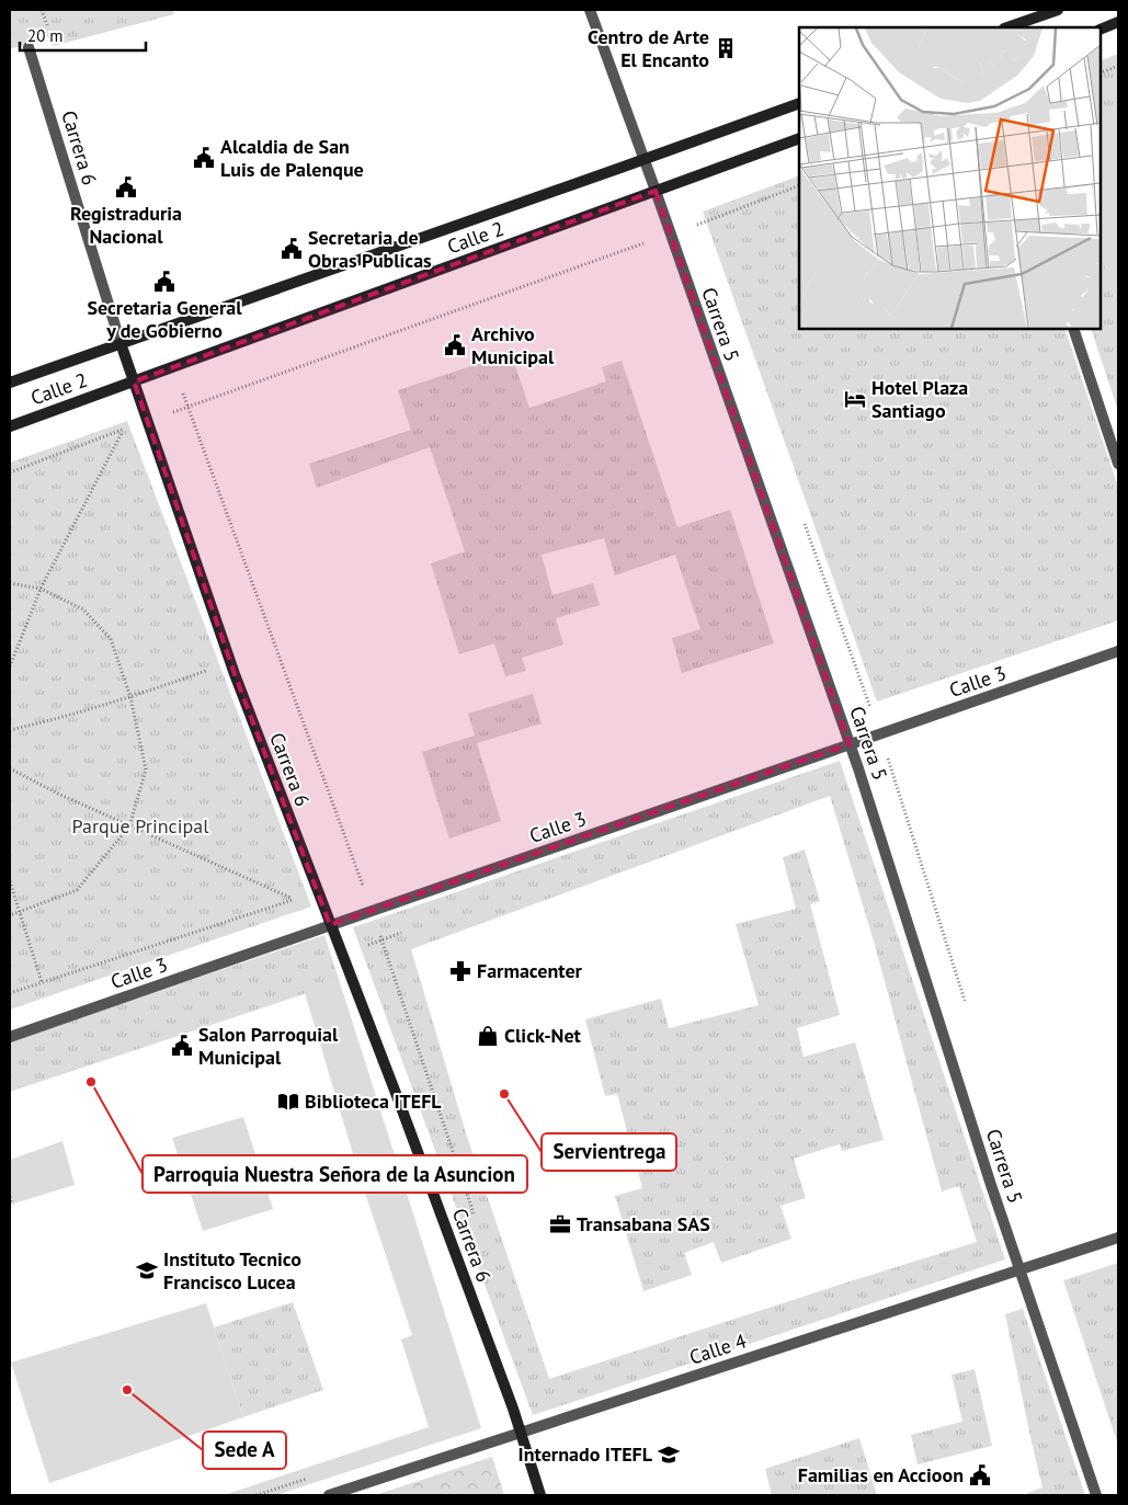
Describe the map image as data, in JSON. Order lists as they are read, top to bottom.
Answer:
{
  "streets": {
    "street": [
      "Carrera 6",
      "Calle 2",
      "Carrera 5",
      "Calle 3",
      "Calle 4"
    ]
  },
  "crossings": [
    ["Carrera 6", "Calle 2"],
    ["Carrera 6", "Calle 3"],
    ["Carrera 6", "Calle 4"],
    ["Calle 2", "Carrera 5"],
    ["Carrera 5", "Calle 3"],
    ["Carrera 5", "Calle 4"]
  ],
  "parks": ["Parque Principal"],
  "places": {
    "building": ["Centro de Arte El Encanto"],
    "public building": [
      "Alcaldia de San Luis de Palenque",
      "Registraduria Nacional",
      "Secretaria de Obras Publicas",
      "Secretaria General y de Gobierno",
      "Archivo Municipal",
      "Salon Parroquial Municipal",
      "Familias en Accioon"
    ],
    "hotel": ["Hotel Plaza Santiago"],
    "pharmacy": ["Farmacenter"],
    "shop": ["Click-Net"],
    "other": ["Parroquia Nuestra Señora de la Asuncion", "Servientrega", "Sede A"],
    "library": ["Biblioteca ITEFL"],
    "office": ["Transabana SAS"],
    "school or university": ["Instituto Tecnico Francisco Lucea", "Internado ITEFL"]
  },
  "scale_bar": "20 m"
}
